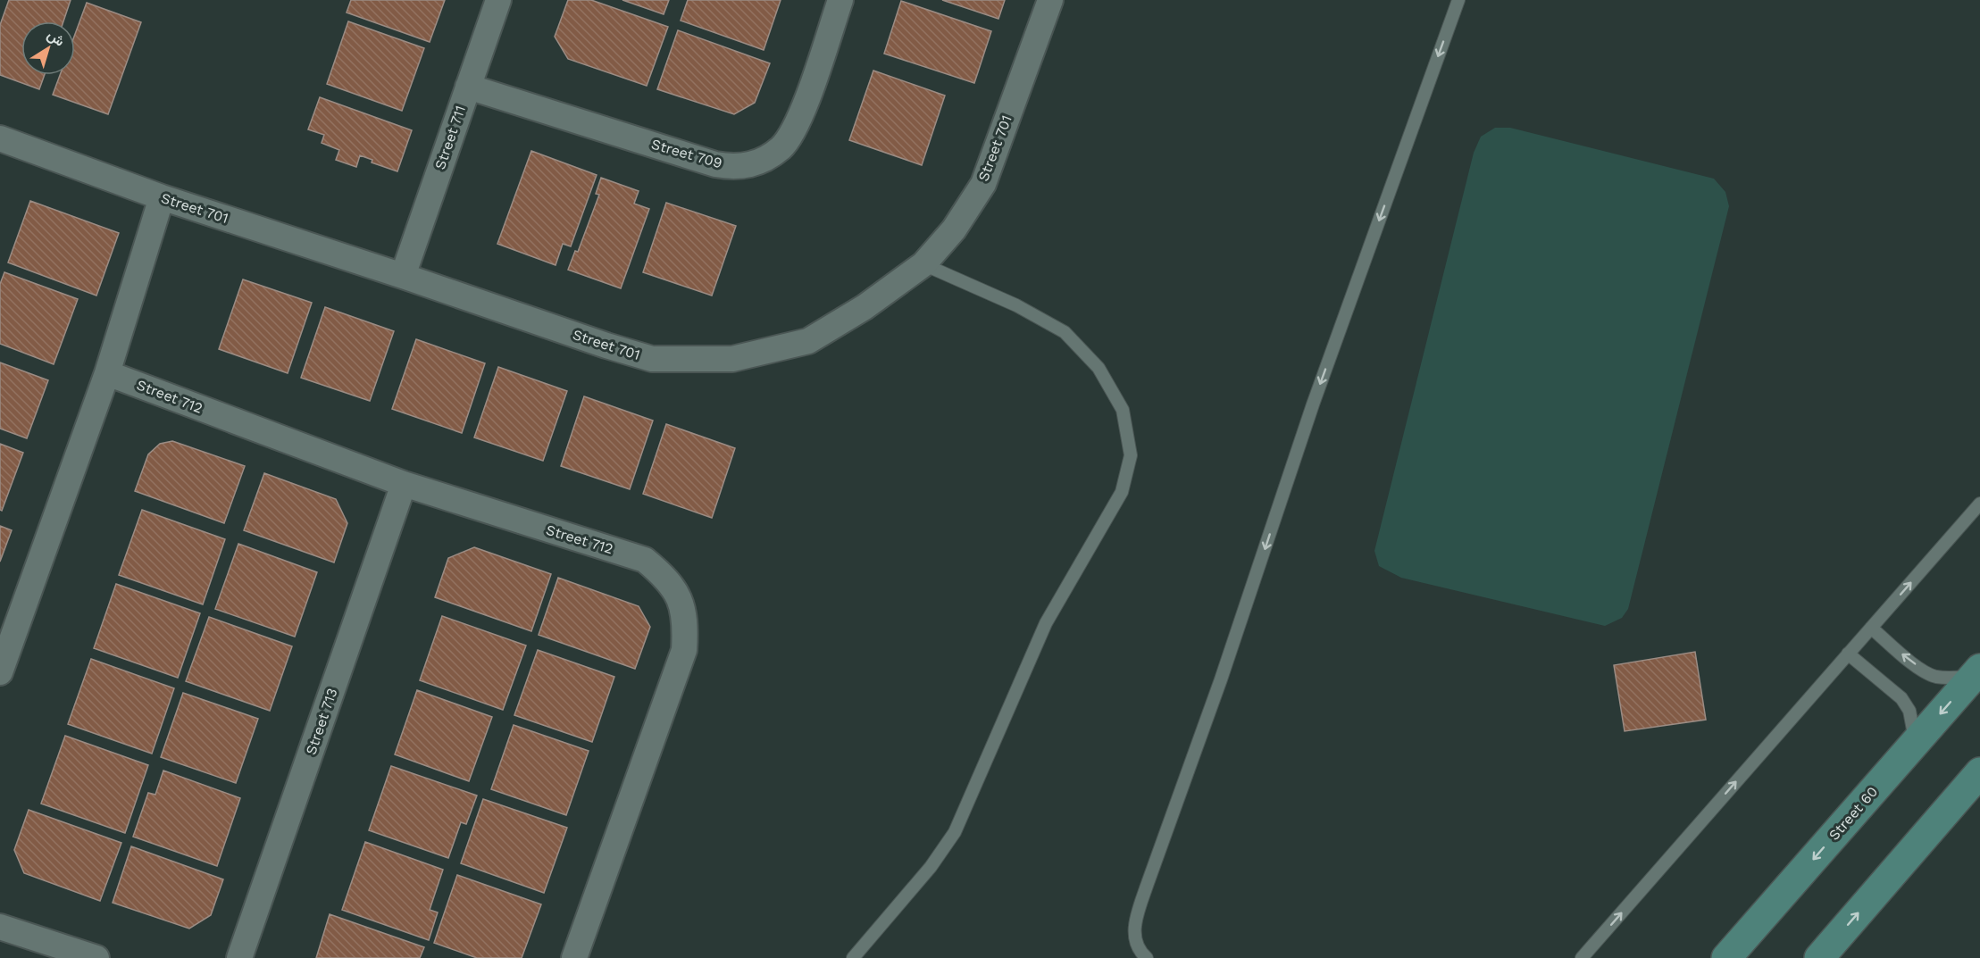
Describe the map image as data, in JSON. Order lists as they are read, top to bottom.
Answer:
{
  "streets": {
    "main road": ["Street 60"],
    "street": [
      "Street 711",
      "Street 701",
      "Street 709",
      "Street 712",
      "Street 713"
    ]
  },
  "crossings": [
    ["Street 711", "Street 701"],
    ["Street 711", "Street 709"],
    ["Street 712", "Street 713"]
  ],
  "north": "top right"
}
